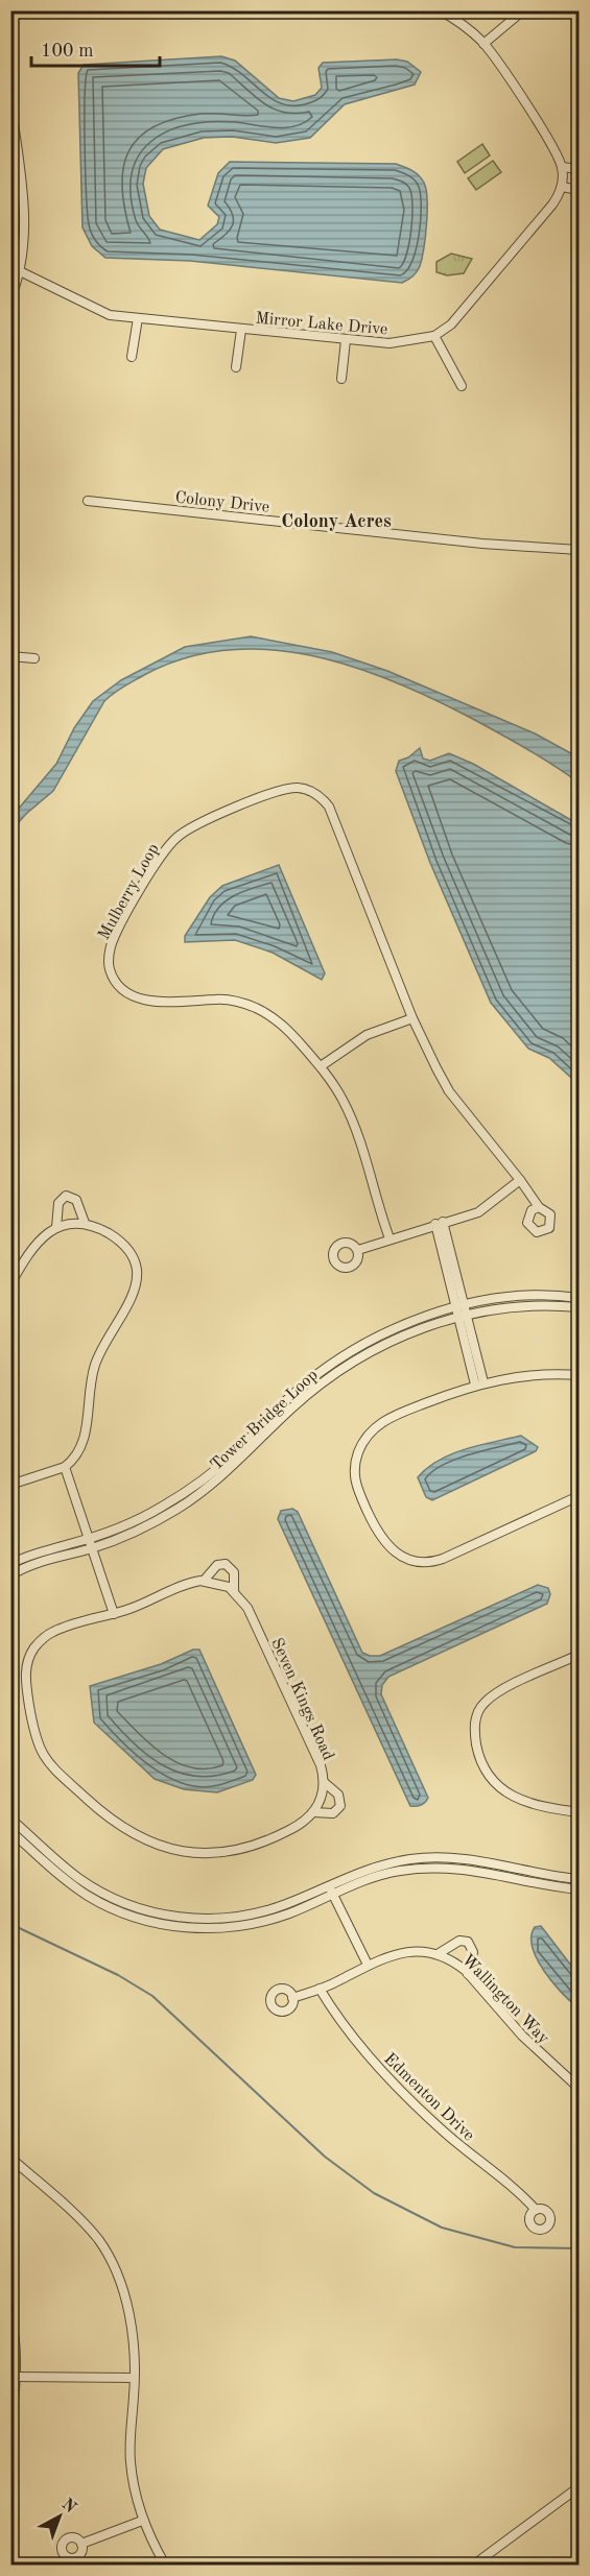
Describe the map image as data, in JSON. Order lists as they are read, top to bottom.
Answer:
{
  "streets": {
    "street": [
      "Mirror Lake Drive",
      "Colony Drive",
      "Mulberry Loop",
      "Tower Bridge Loop",
      "Seven Kings Road",
      "Wallington Way",
      "Edmenton Drive"
    ]
  },
  "crossings": [
    ["Wallington Way", "Edmenton Drive"]
  ],
  "districts": ["Colony Acres"],
  "scale_bar": "100 m",
  "north": "top right"
}
